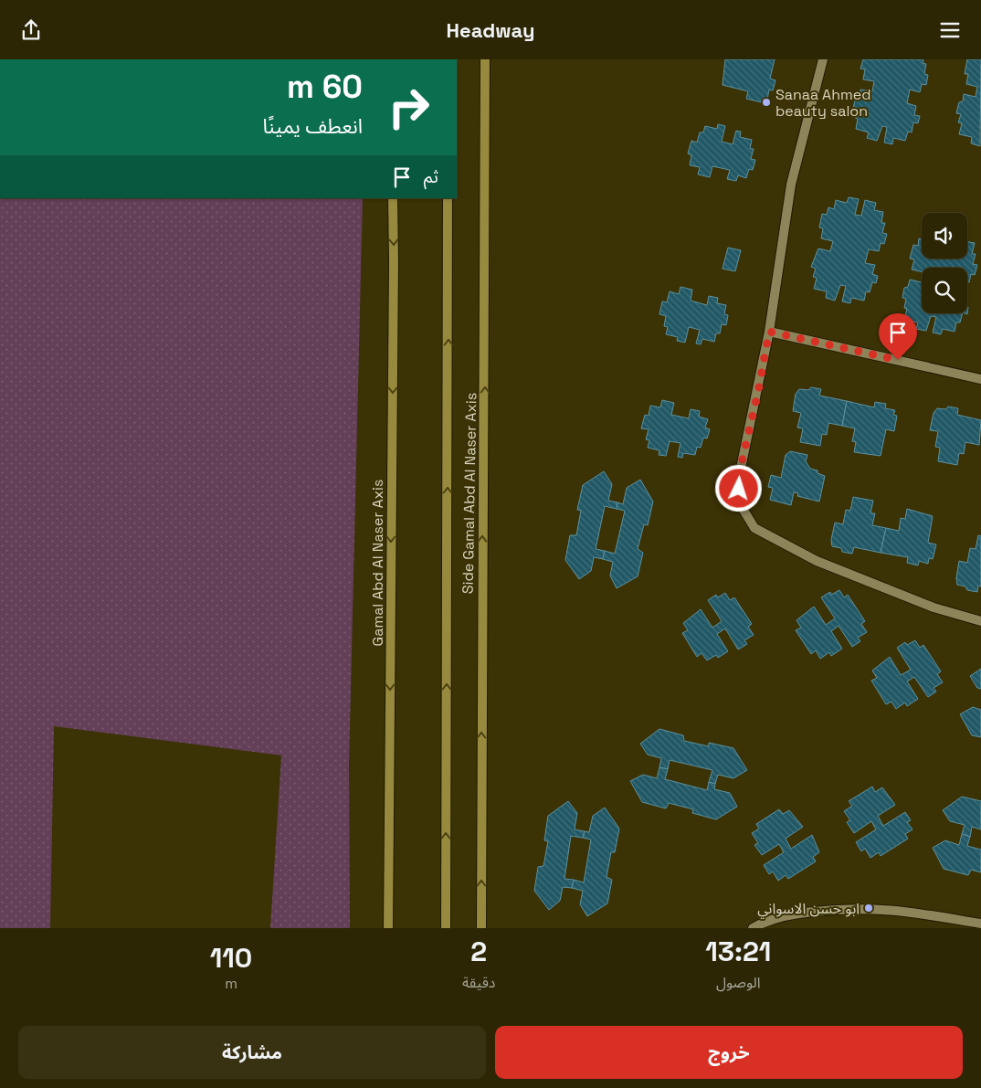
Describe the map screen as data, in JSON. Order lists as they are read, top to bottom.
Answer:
{
  "streets": {
    "main road": ["Side Gamal Abd Al Naser Axis", "Gamal Abd Al Naser Axis"]
  },
  "places": ["Sanaa Ahmed beauty salon", "ابو حسن الاسواني"],
  "page": {
    "header": "Headway",
    "turn": ["60 m", "انعطف يمينًا"],
    "then": "ثم",
    "eta": [
      "13:21",
      "الوصول",
      "2",
      "دقيقة",
      "110",
      "m"
    ],
    "buttons": ["خروج", "مشاركة"]
  }
}
